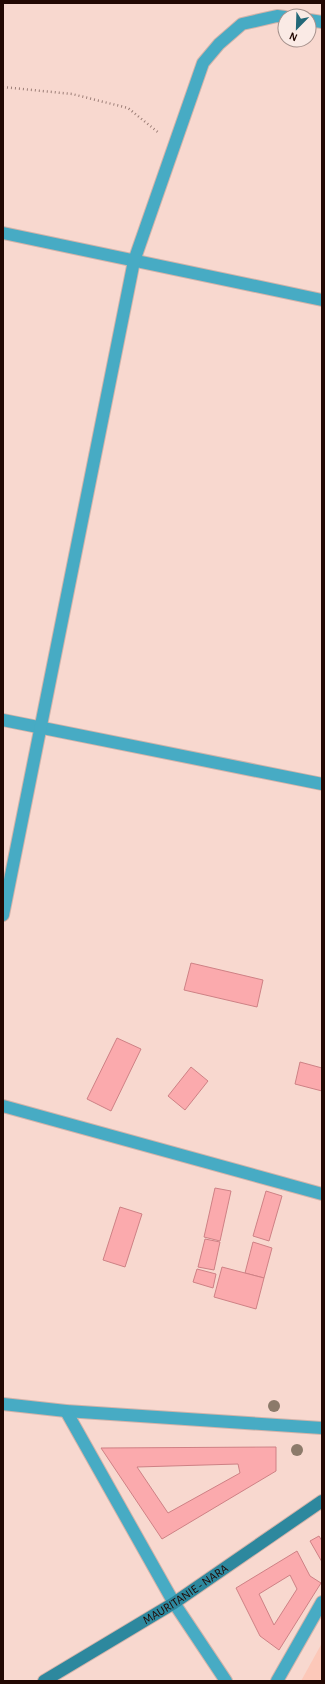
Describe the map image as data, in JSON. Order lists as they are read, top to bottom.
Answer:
{
  "streets": {
    "main road": ["MAURITANIE - NARA"]
  },
  "north": "bottom left"
}
